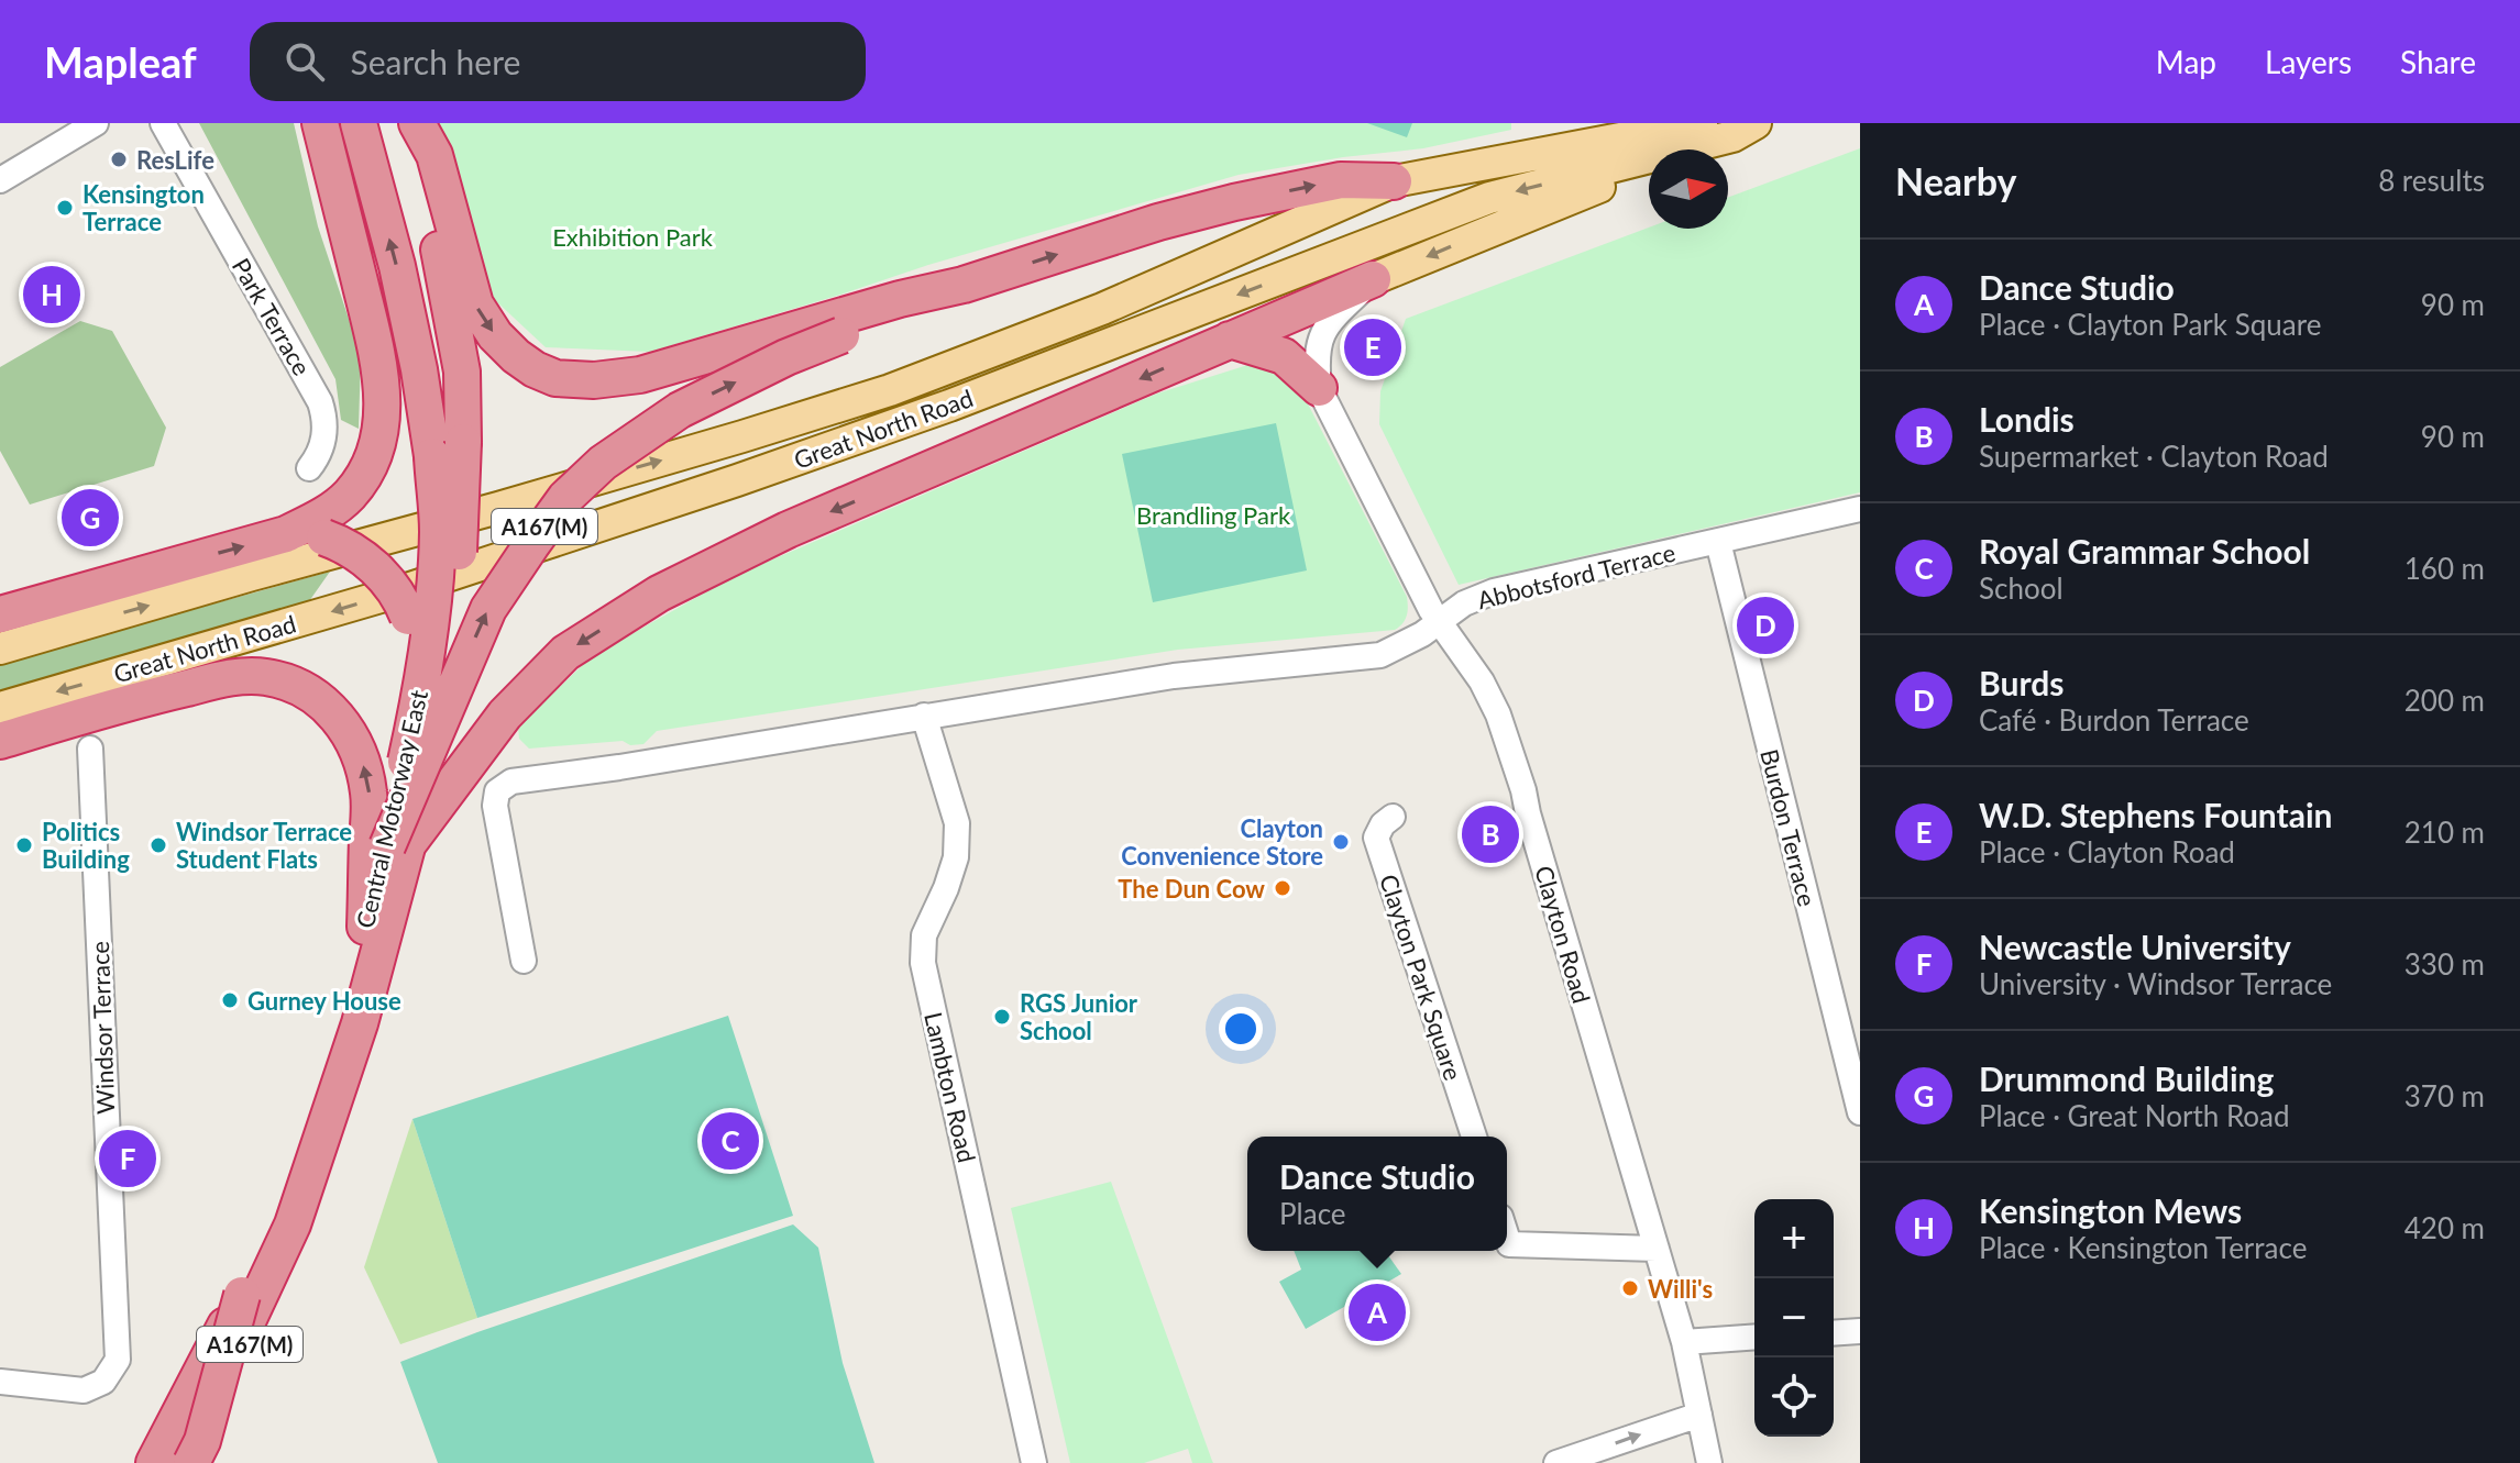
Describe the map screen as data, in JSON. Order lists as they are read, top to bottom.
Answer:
{
  "streets": {
    "highway": ["A167(M)", "Central Motorway East"],
    "main road": ["Great North Road"],
    "street": [
      "Park Terrace",
      "Abbotsford Terrace",
      "Burdon Terrace",
      "Clayton Road",
      "Clayton Park Square",
      "Windsor Terrace",
      "Lambton Road"
    ]
  },
  "crossings": [
    ["A167(M)", "Central Motorway East"],
    ["Abbotsford Terrace", "Burdon Terrace"],
    ["Abbotsford Terrace", "Clayton Road"]
  ],
  "parks": ["Exhibition Park", "Brandling Park"],
  "places": [
    "ResLife",
    "Kensington Terrace",
    "Clayton Convenience Store",
    "Politics Building",
    "Windsor Terrace Student Flats",
    "The Dun Cow",
    "Gurney House",
    "RGS Junior School",
    "Willi's"
  ],
  "north": "right",
  "page": {
    "header": "Mapleaf",
    "search": "Search here",
    "nav": ["Map", "Layers", "Share"],
    "heading": ["Nearby", "8 results"],
    "list": [
      {
        "mark": "A",
        "name": "Dance Studio",
        "note": "Place · Clayton Park Square",
        "value": "90 m"
      },
      {
        "mark": "B",
        "name": "Londis",
        "note": "Supermarket · Clayton Road",
        "value": "90 m"
      },
      {
        "mark": "C",
        "name": "Royal Grammar School",
        "note": "School",
        "value": "160 m"
      },
      {
        "mark": "D",
        "name": "Burds",
        "note": "Café · Burdon Terrace",
        "value": "200 m"
      },
      {
        "mark": "E",
        "name": "W.D. Stephens Fountain",
        "note": "Place · Clayton Road",
        "value": "210 m"
      },
      {
        "mark": "F",
        "name": "Newcastle University",
        "note": "University · Windsor Terrace",
        "value": "330 m"
      },
      {
        "mark": "G",
        "name": "Drummond Building",
        "note": "Place · Great North Road",
        "value": "370 m"
      },
      {
        "mark": "H",
        "name": "Kensington Mews",
        "note": "Place · Kensington Terrace",
        "value": "420 m"
      }
    ],
    "pins": [
      "H",
      "E",
      "G",
      "D",
      "B",
      "C",
      "F",
      "A"
    ],
    "popup": ["Dance Studio", "Place"],
    "map_buttons": ["+", "−"]
  }
}
